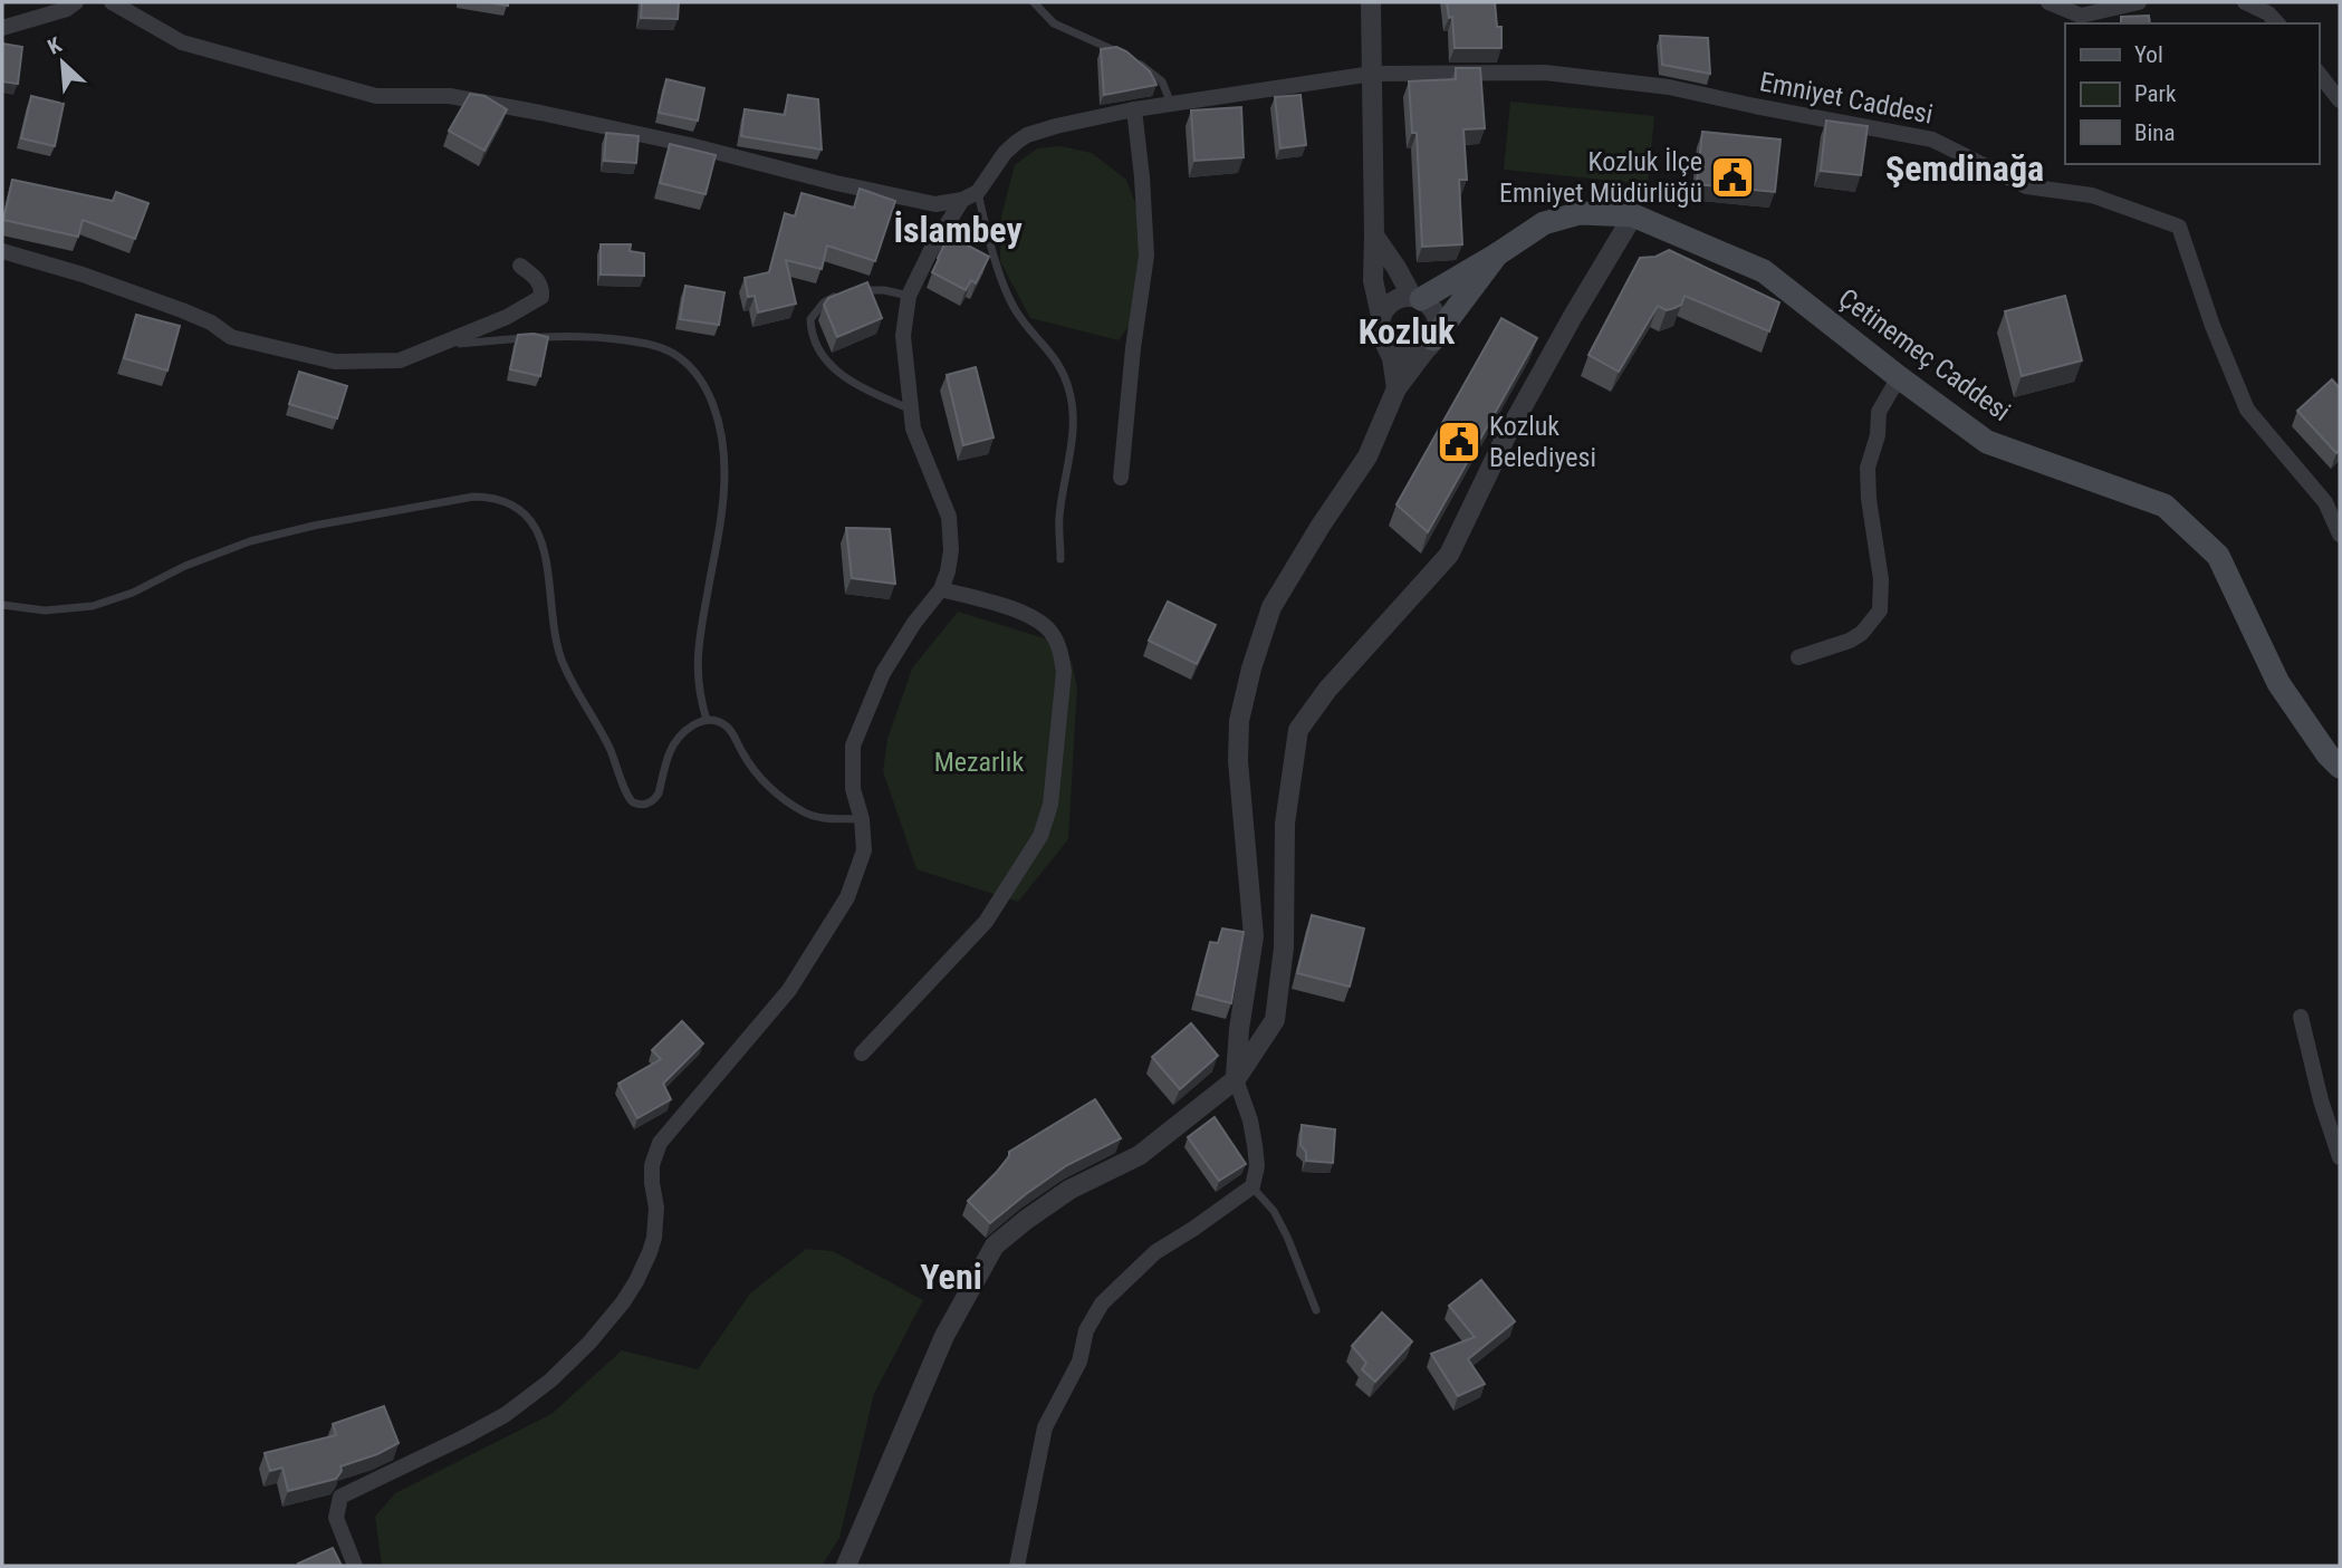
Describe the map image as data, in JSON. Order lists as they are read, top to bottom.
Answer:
{
  "streets": {
    "main road": ["Çetinemeç Caddesi"],
    "street": ["Emniyet Caddesi"]
  },
  "districts": [
    "Şemdinağa",
    "İslambey",
    "Kozluk",
    "Yeni"
  ],
  "parks": ["Mezarlık"],
  "places": {
    "public building": ["Kozluk İlçe Emniyet Müdürlüğü", "Kozluk Belediyesi"]
  },
  "legend": ["Yol", "Park", "Bina"],
  "north": "top left"
}
